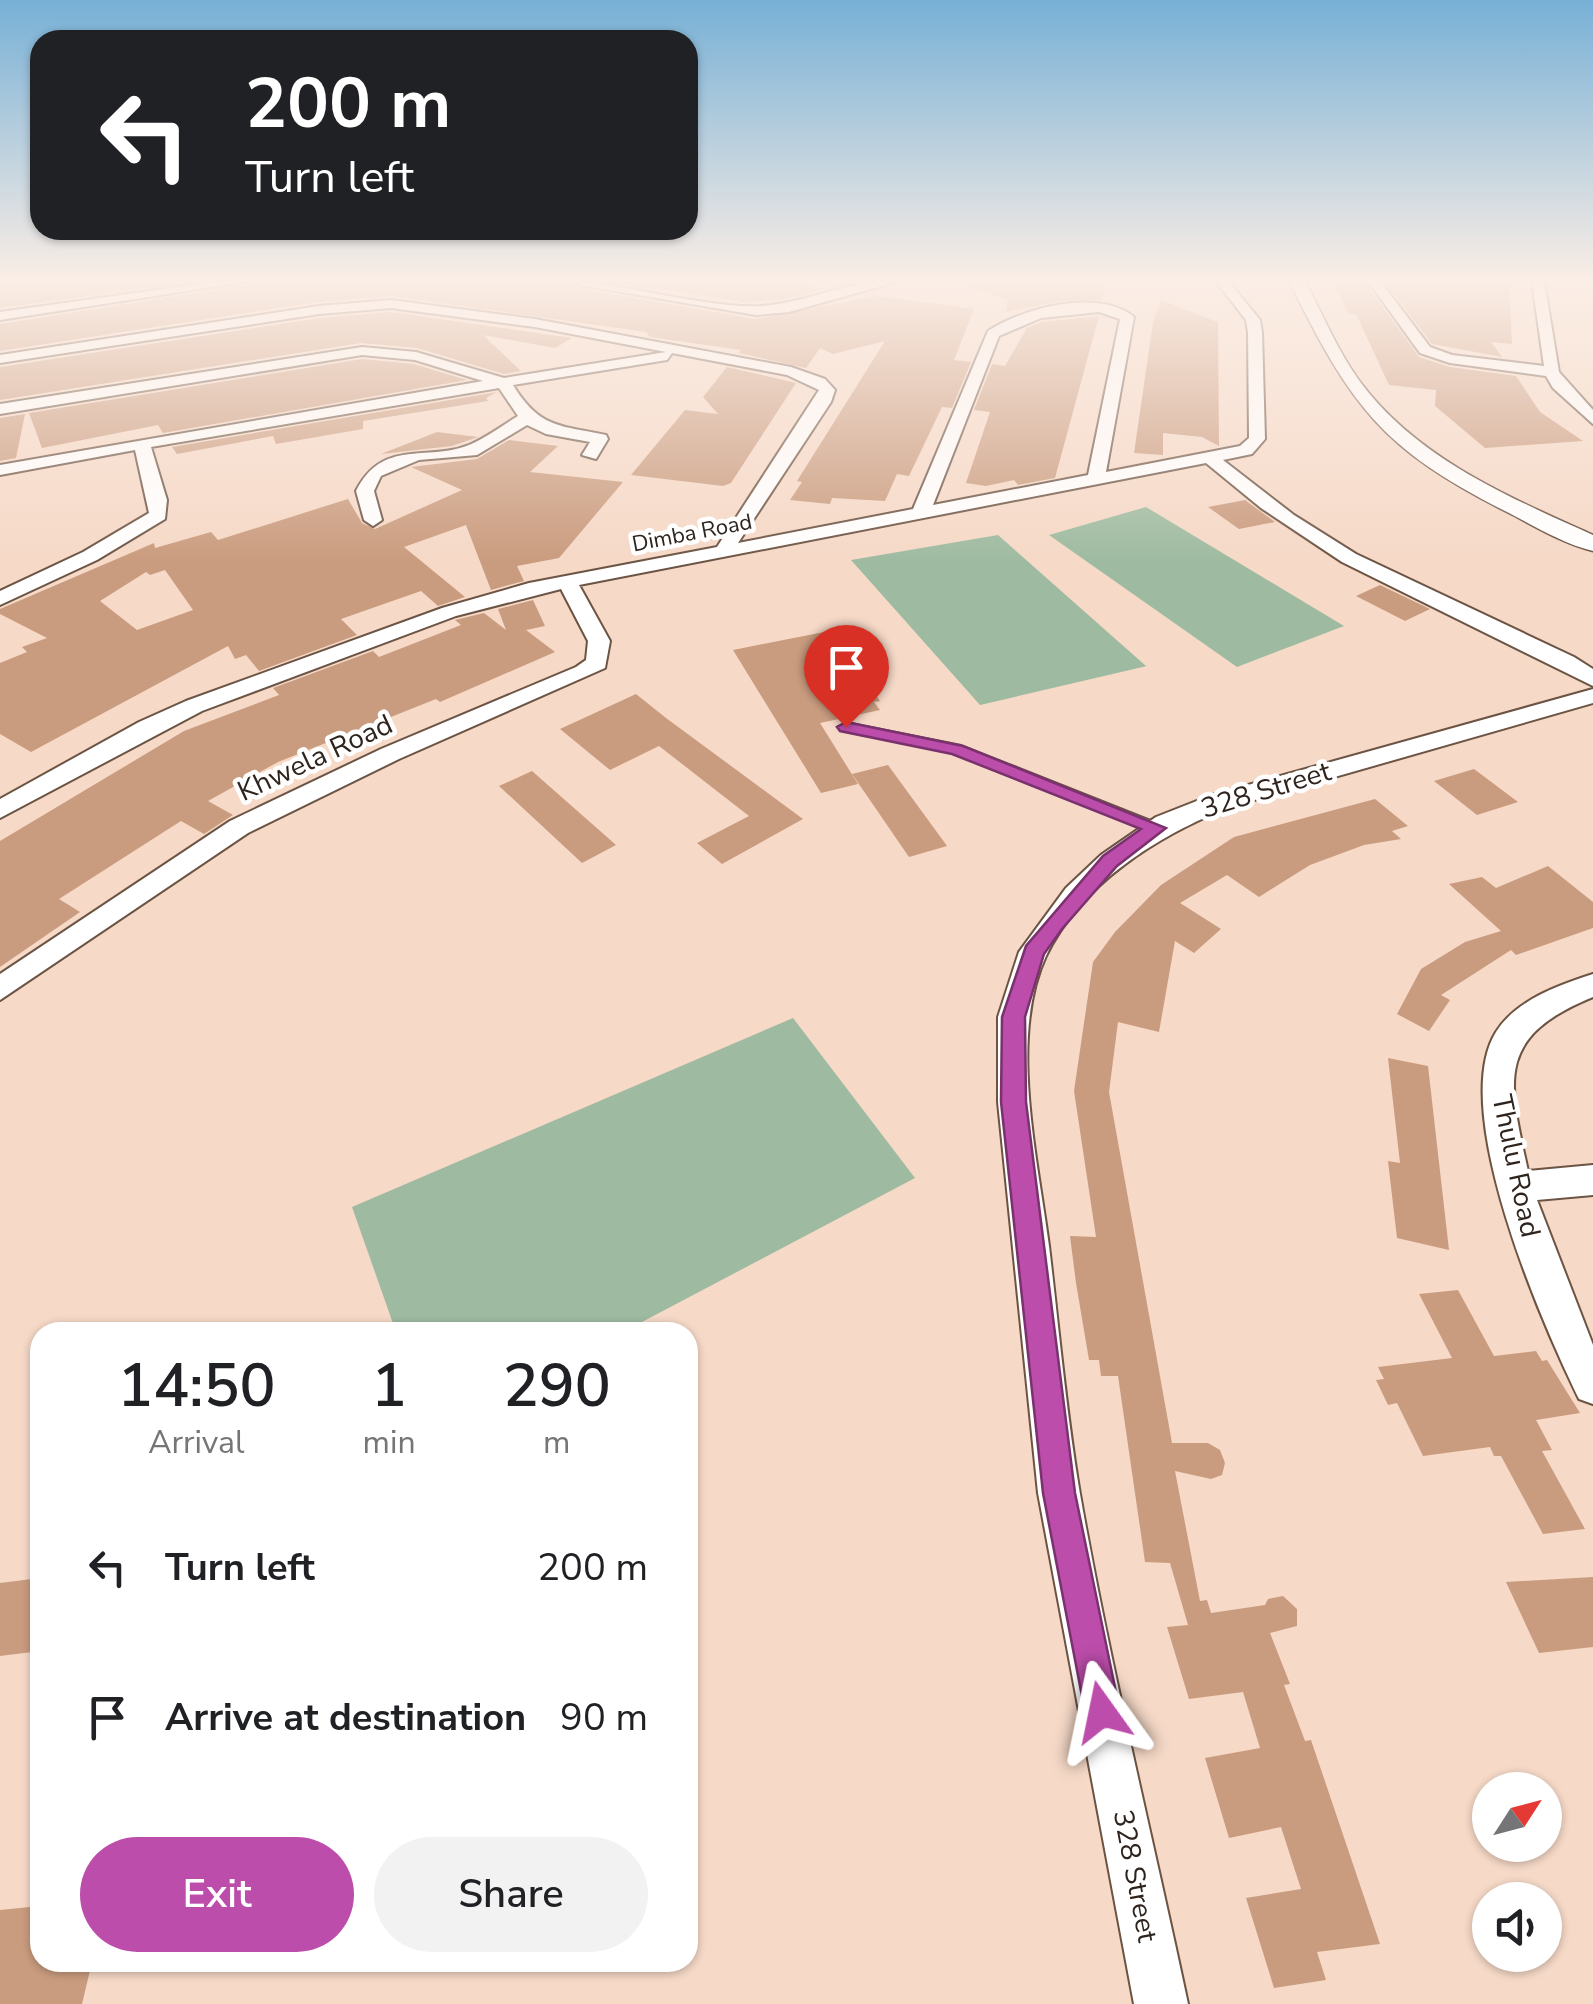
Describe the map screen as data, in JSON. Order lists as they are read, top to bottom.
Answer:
{
  "streets": {
    "street": [
      "Dimba Road",
      "Khwela Road",
      "328 Street",
      "Thulu Road"
    ]
  },
  "crossings": [
    ["Dimba Road", "Khwela Road"]
  ],
  "north": "top right",
  "page": {
    "turn": ["200 m", "Turn left"],
    "eta": [
      "14:50",
      "Arrival",
      "1",
      "min",
      "290",
      "m"
    ],
    "list": [
      {
        "name": "Turn left",
        "value": "200 m"
      },
      {
        "name": "Arrive at destination",
        "value": "90 m"
      }
    ],
    "buttons": ["Exit", "Share"]
  }
}
